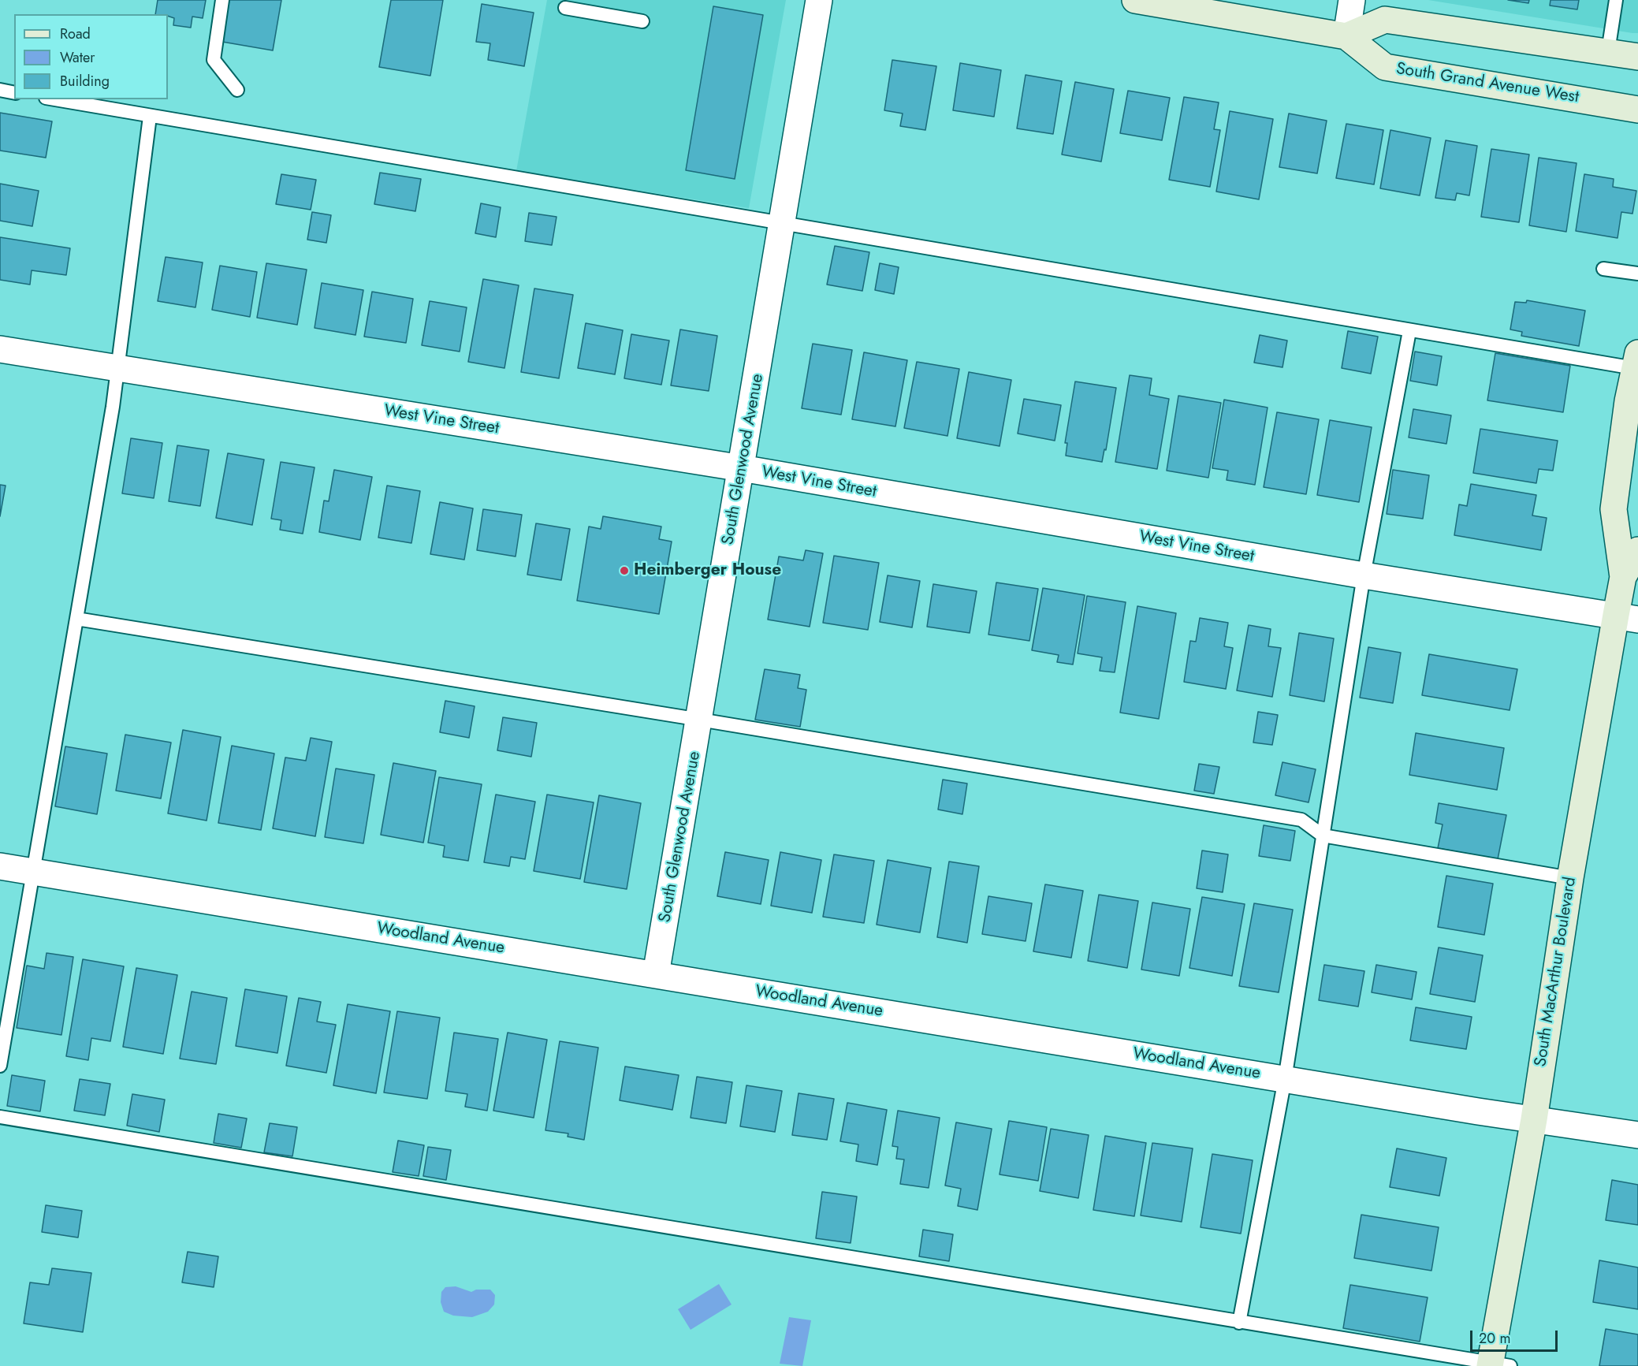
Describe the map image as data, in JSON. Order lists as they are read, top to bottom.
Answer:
{
  "streets": {
    "main road": ["South Grand Avenue West", "South MacArthur Boulevard"],
    "street": ["West Vine Street", "South Glenwood Avenue", "Woodland Avenue"]
  },
  "crossings": [
    ["West Vine Street", "South Glenwood Avenue"],
    ["West Vine Street", "South MacArthur Boulevard"],
    ["South Glenwood Avenue", "Woodland Avenue"],
    ["Woodland Avenue", "South MacArthur Boulevard"]
  ],
  "places": ["Heimberger House"],
  "legend": ["Road", "Water", "Building"],
  "scale_bar": "20 m"
}
